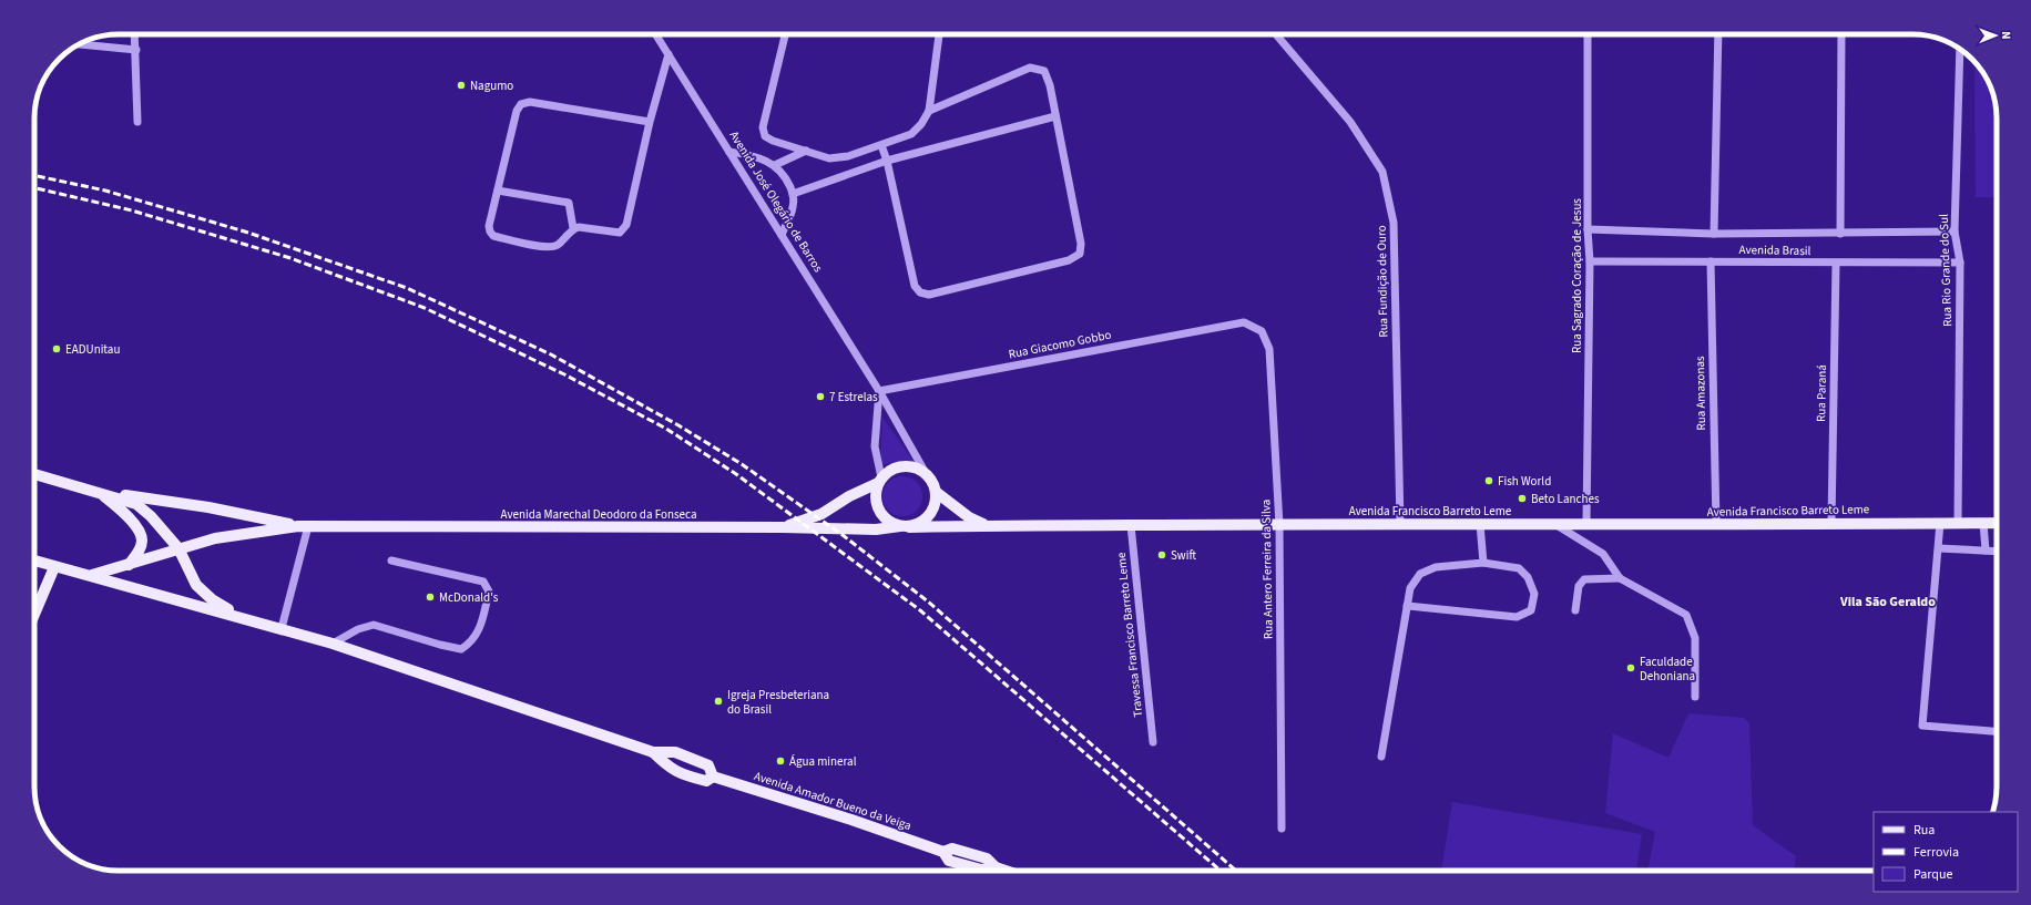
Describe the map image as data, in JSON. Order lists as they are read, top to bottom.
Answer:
{
  "streets": {
    "main road": [
      "Avenida José Olegário de Barros",
      "Avenida Francisco Barreto Leme",
      "Avenida Marechal Deodoro da Fonseca",
      "Avenida Amador Bueno da Veiga"
    ],
    "street": [
      "Avenida Brasil",
      "Rua Rio Grande do Sul",
      "Rua Sagrado Coração de Jesus",
      "Rua Fundição de Ouro",
      "Rua Giacomo Gobbo",
      "Rua Amazonas",
      "Rua Paraná",
      "Rua Antero Ferreira da Silva",
      "Travessa Francisco Barreto Leme"
    ]
  },
  "crossings": [
    ["Avenida José Olegário de Barros", "Rua Giacomo Gobbo"],
    ["Avenida José Olegário de Barros", "Avenida Francisco Barreto Leme"],
    ["Avenida José Olegário de Barros", "Avenida Marechal Deodoro da Fonseca"],
    ["Avenida Brasil", "Rua Rio Grande do Sul"],
    ["Avenida Brasil", "Rua Sagrado Coração de Jesus"],
    ["Avenida Brasil", "Rua Amazonas"],
    ["Avenida Brasil", "Rua Paraná"],
    ["Rua Rio Grande do Sul", "Avenida Francisco Barreto Leme"],
    ["Rua Sagrado Coração de Jesus", "Avenida Francisco Barreto Leme"],
    ["Rua Fundição de Ouro", "Avenida Francisco Barreto Leme"],
    ["Rua Giacomo Gobbo", "Rua Antero Ferreira da Silva"],
    ["Rua Amazonas", "Avenida Francisco Barreto Leme"],
    ["Rua Paraná", "Avenida Francisco Barreto Leme"],
    ["Avenida Francisco Barreto Leme", "Avenida Marechal Deodoro da Fonseca"],
    ["Avenida Francisco Barreto Leme", "Rua Antero Ferreira da Silva"],
    ["Avenida Francisco Barreto Leme", "Travessa Francisco Barreto Leme"]
  ],
  "districts": ["Vila São Geraldo"],
  "places": [
    "Nagumo",
    "EADUnitau",
    "7 Estrelas",
    "Fish World",
    "Beto Lanches",
    "Swift",
    "McDonald's",
    "Faculdade Dehoniana",
    "Igreja Presbeteriana do Brasil",
    "Água mineral"
  ],
  "legend": ["Rua", "Ferrovia", "Parque"],
  "north": "right"
}
